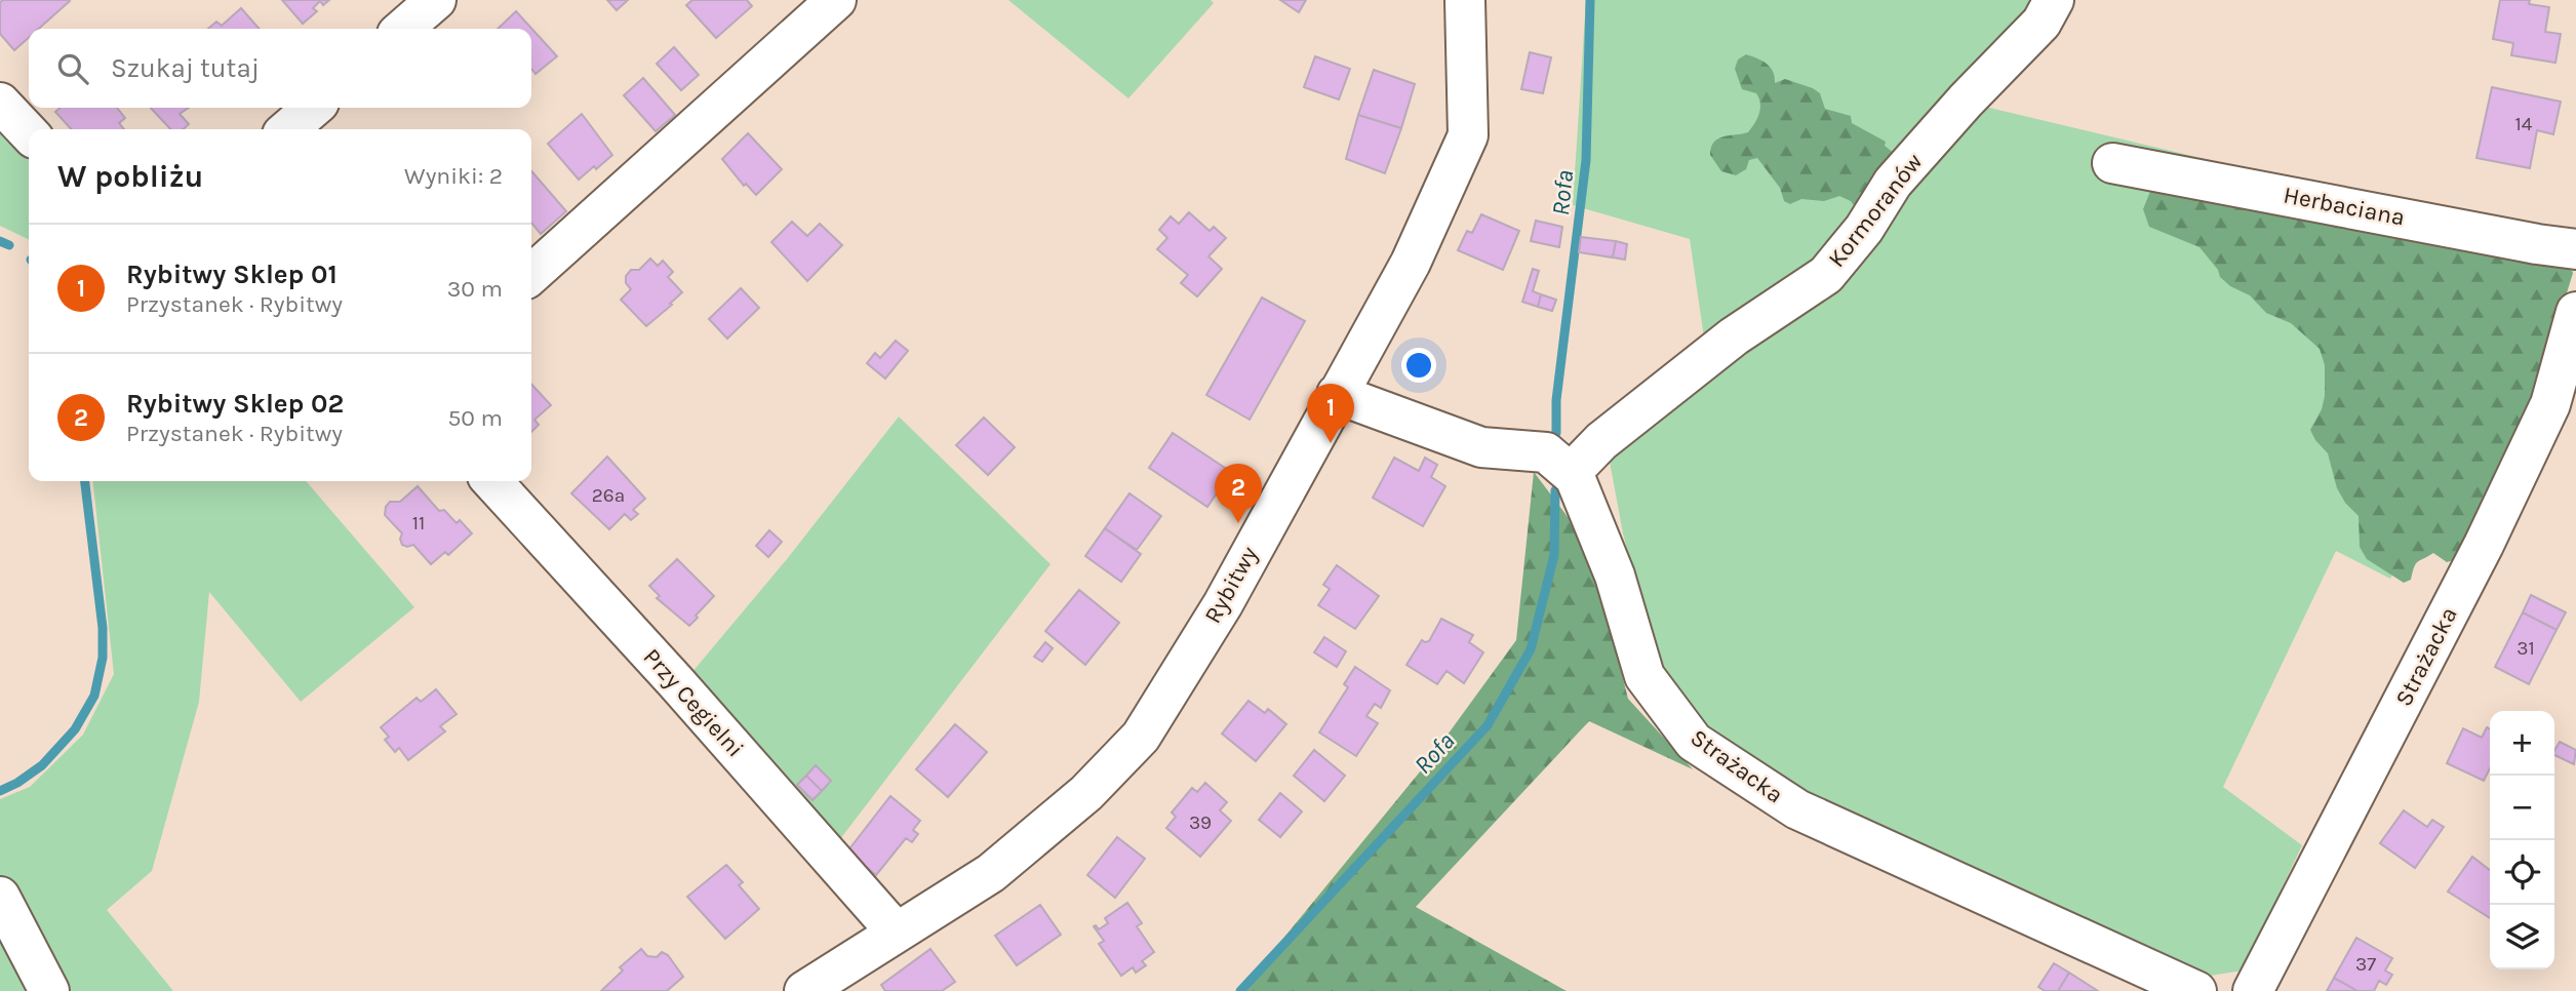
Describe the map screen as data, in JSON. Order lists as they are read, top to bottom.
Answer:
{
  "streets": {
    "street": [
      "Herbaciana",
      "Kormoranów",
      "Rybitwy",
      "Strażacka",
      "Przy Cegielni"
    ]
  },
  "crossings": [
    ["Kormoranów", "Strażacka"],
    ["Rybitwy", "Strażacka"],
    ["Rybitwy", "Przy Cegielni"]
  ],
  "water": ["Rofa"],
  "house_numbers": [
    "14",
    "26a",
    "11",
    "31",
    "39",
    "37"
  ],
  "page": {
    "search": "Szukaj tutaj",
    "heading": ["W pobliżu", "Wyniki: 2"],
    "list": [
      {
        "mark": "1",
        "name": "Rybitwy Sklep 01",
        "note": "Przystanek · Rybitwy",
        "value": "30 m"
      },
      {
        "mark": "2",
        "name": "Rybitwy Sklep 02",
        "note": "Przystanek · Rybitwy",
        "value": "50 m"
      }
    ],
    "pins": ["1", "2"],
    "map_buttons": ["+", "−"]
  }
}
